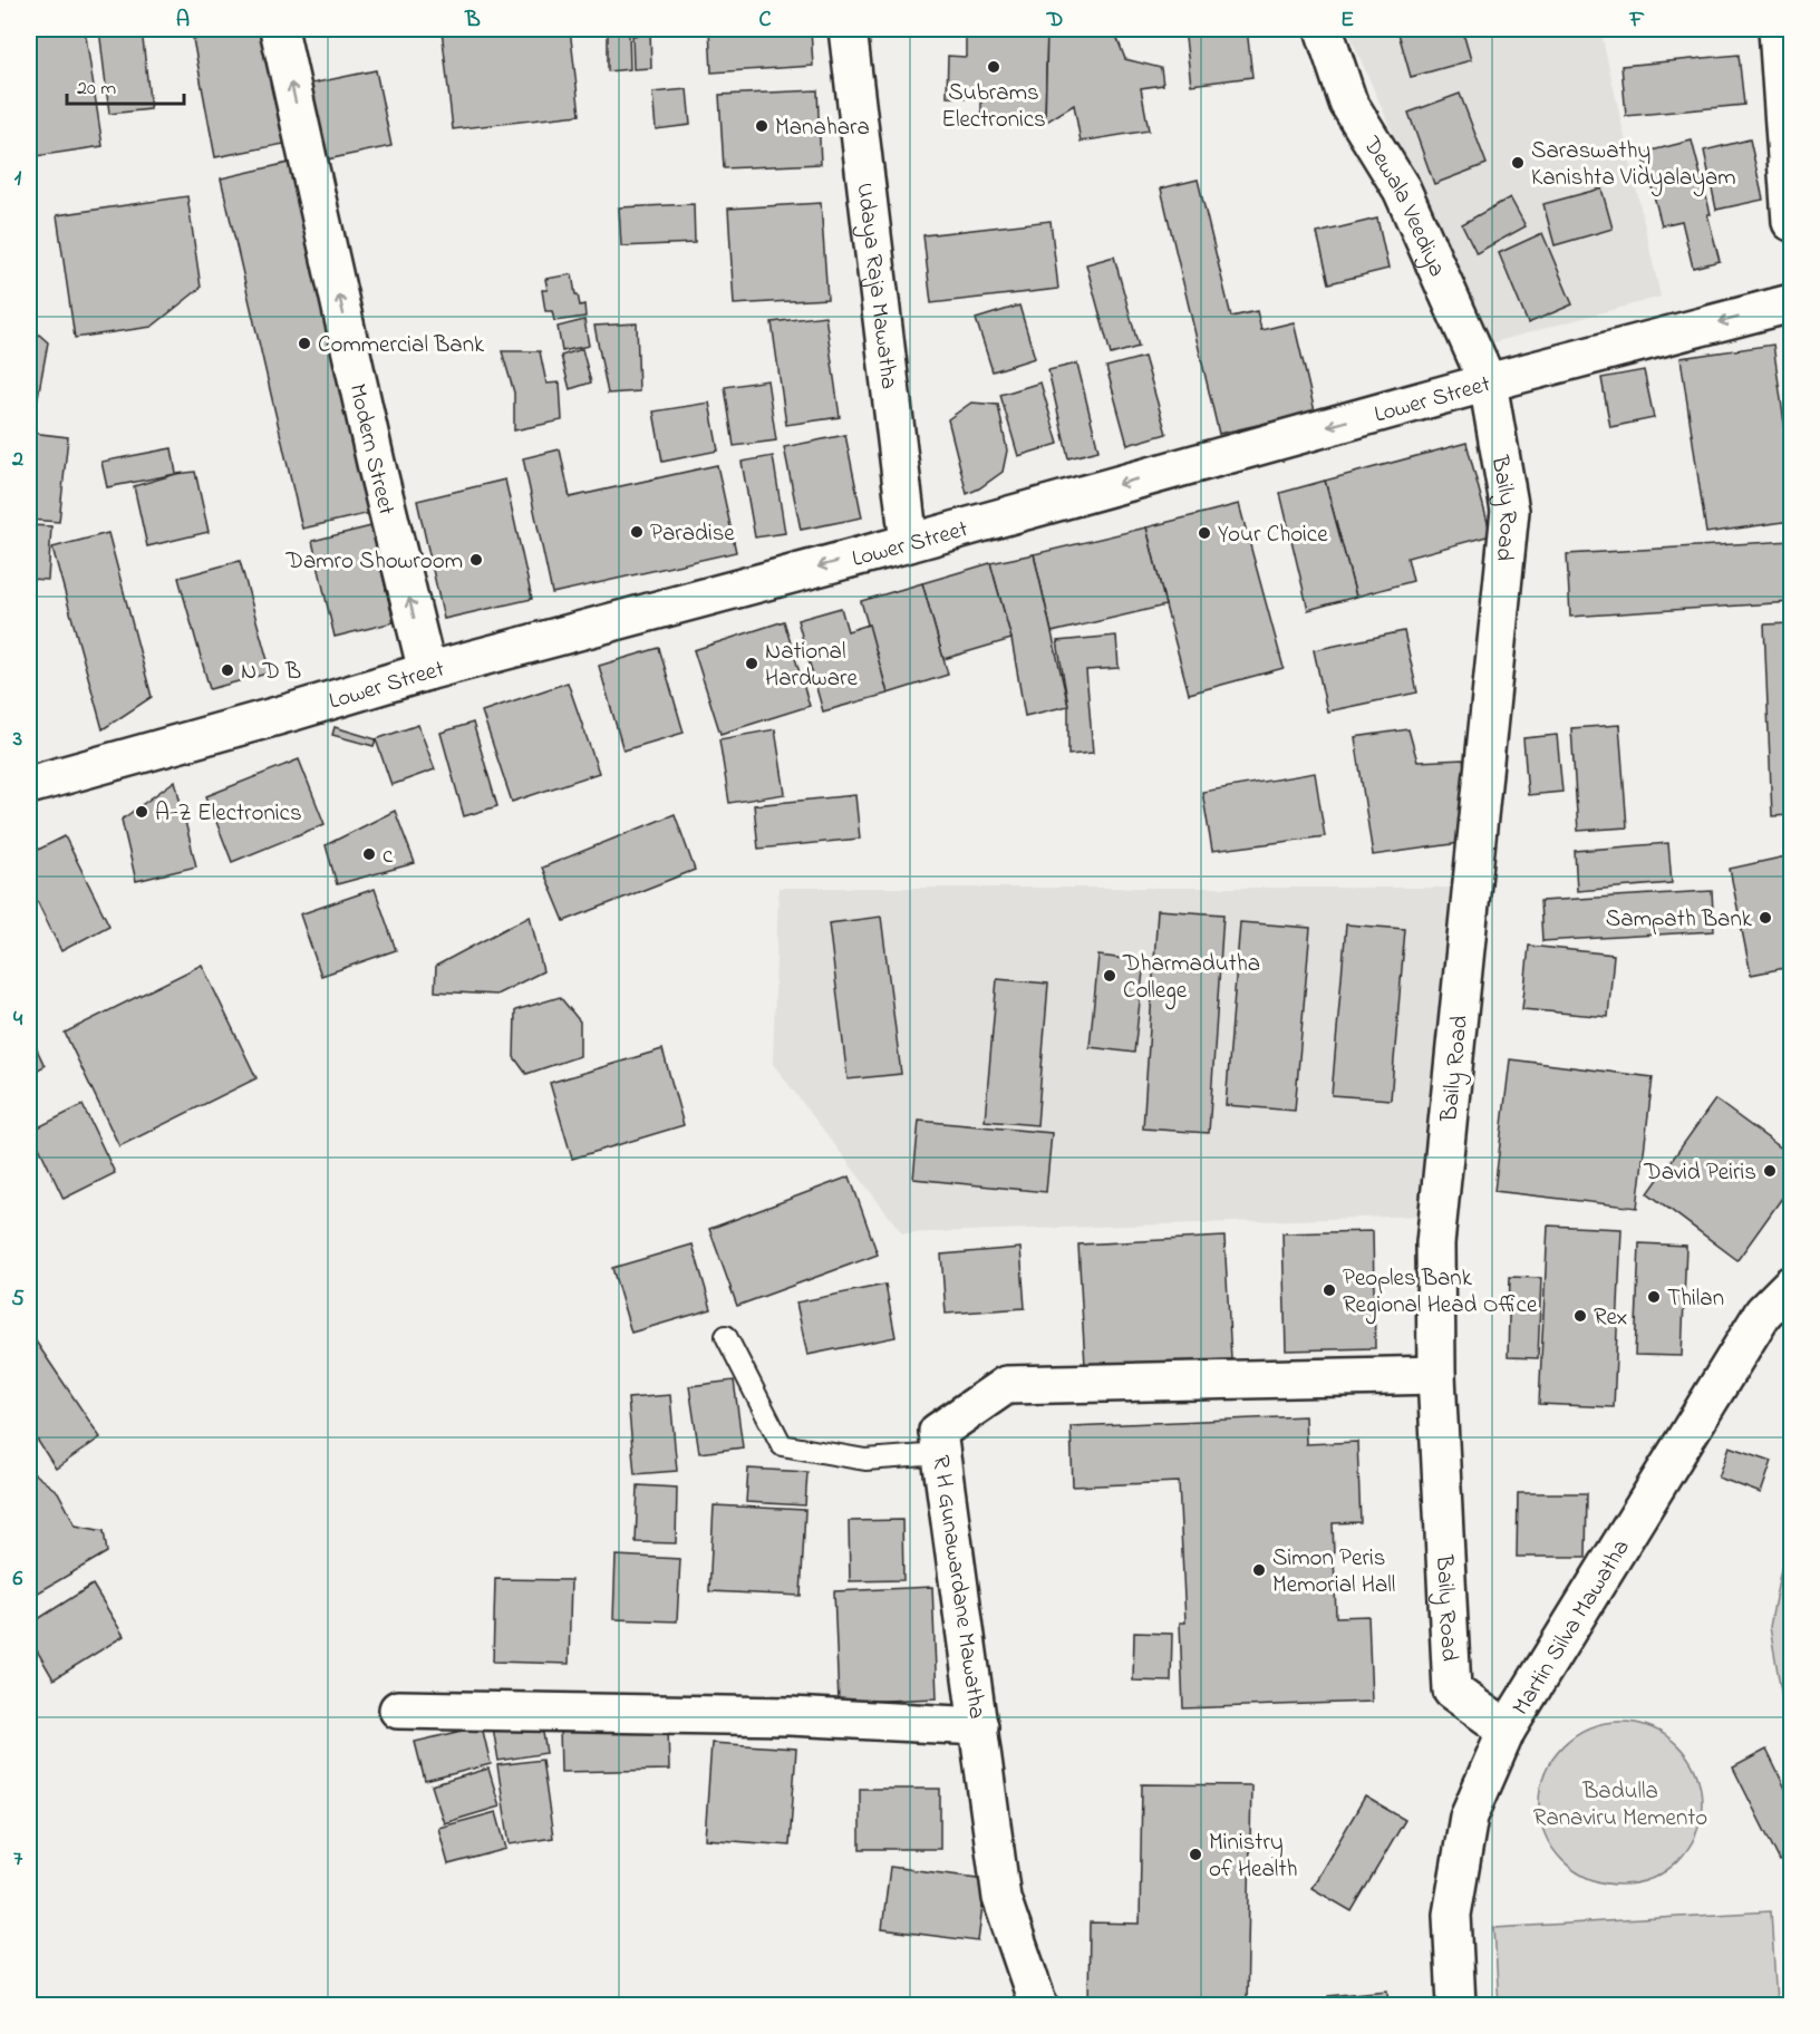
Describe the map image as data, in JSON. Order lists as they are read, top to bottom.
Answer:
{
  "streets": {
    "main road": [
      "Dewala Veediya",
      "Udaya Raja Mawatha",
      "Lower Street",
      "Modern Street",
      "Baily Road",
      "R H Gunawardane Mawatha",
      "Martin Silva Mawatha"
    ]
  },
  "crossings": [
    ["Dewala Veediya", "Lower Street"],
    ["Dewala Veediya", "Baily Road"],
    ["Udaya Raja Mawatha", "Lower Street"],
    ["Lower Street", "Modern Street"],
    ["Lower Street", "Baily Road"],
    ["Baily Road", "R H Gunawardane Mawatha"],
    ["Baily Road", "Martin Silva Mawatha"]
  ],
  "one_way": ["Lower Street", "Modern Street"],
  "parks": ["Badulla Ranaviru Memento"],
  "places": [
    "Subrams Electronics",
    "Manahara",
    "Saraswathy Kanishta Vidyalayam",
    "Commercial Bank",
    "Paradise",
    "Your Choice",
    "Damro Showroom",
    "National Hardware",
    "N D B",
    "A-Z Electronics",
    "c",
    "Sampath Bank",
    "Dharmadutha College",
    "David Peiris",
    "Peoples Bank Regional Head Office",
    "Thilan",
    "Rex",
    "Simon Peris Memorial Hall",
    "Ministry of Health"
  ],
  "scale_bar": "20 m",
  "grid": {
    "columns": [
      "A",
      "B",
      "C",
      "D",
      "E",
      "F"
    ],
    "rows": [
      "1",
      "2",
      "3",
      "4",
      "5",
      "6",
      "7"
    ]
  }
}
